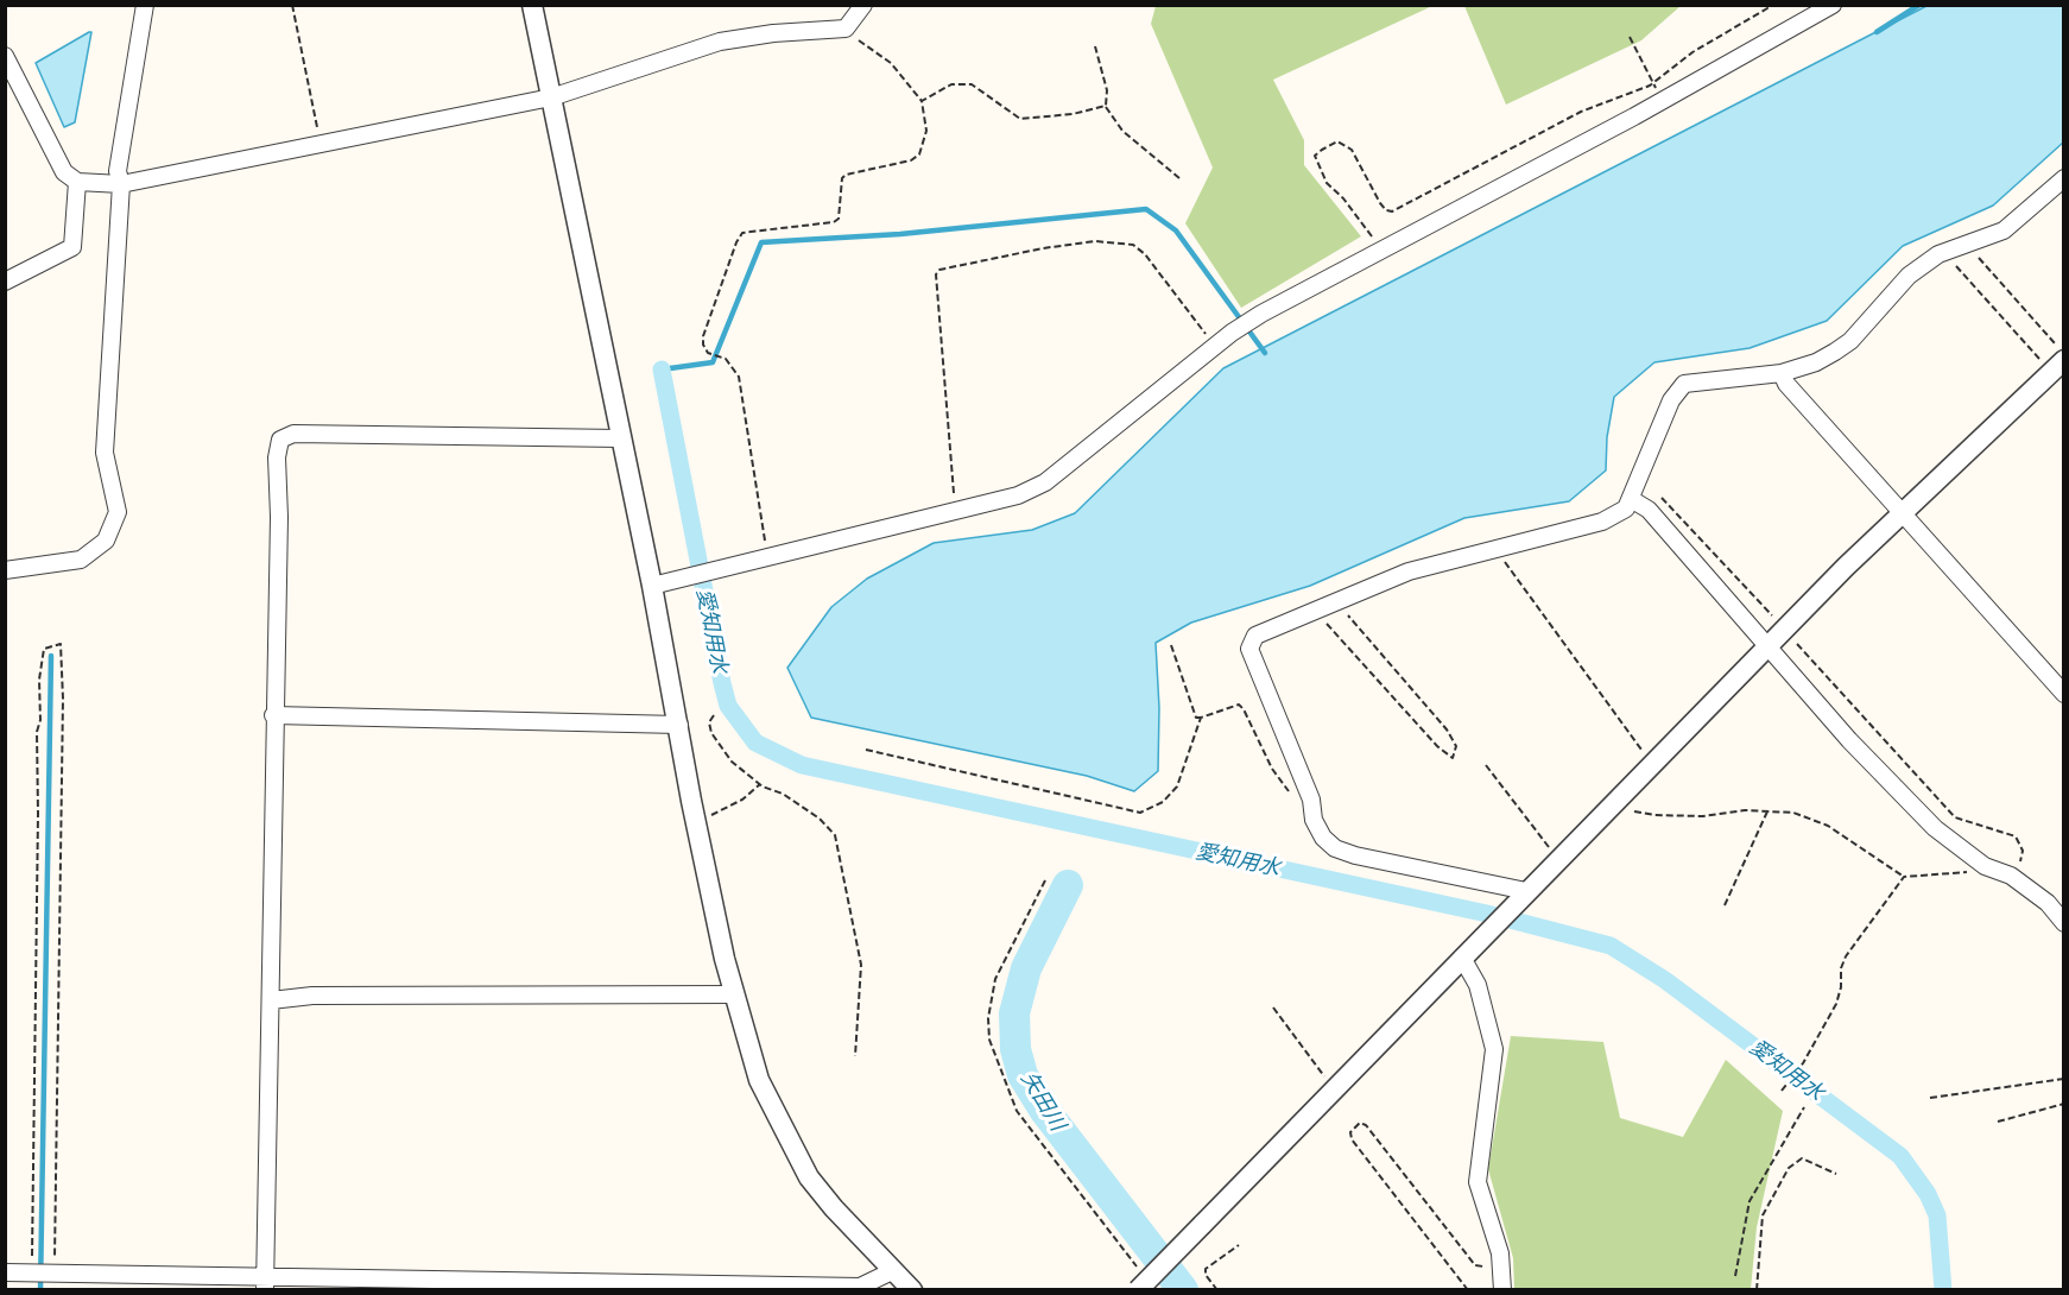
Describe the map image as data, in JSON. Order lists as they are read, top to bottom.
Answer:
{
  "water": ["愛知用水", "矢田川"]
}
